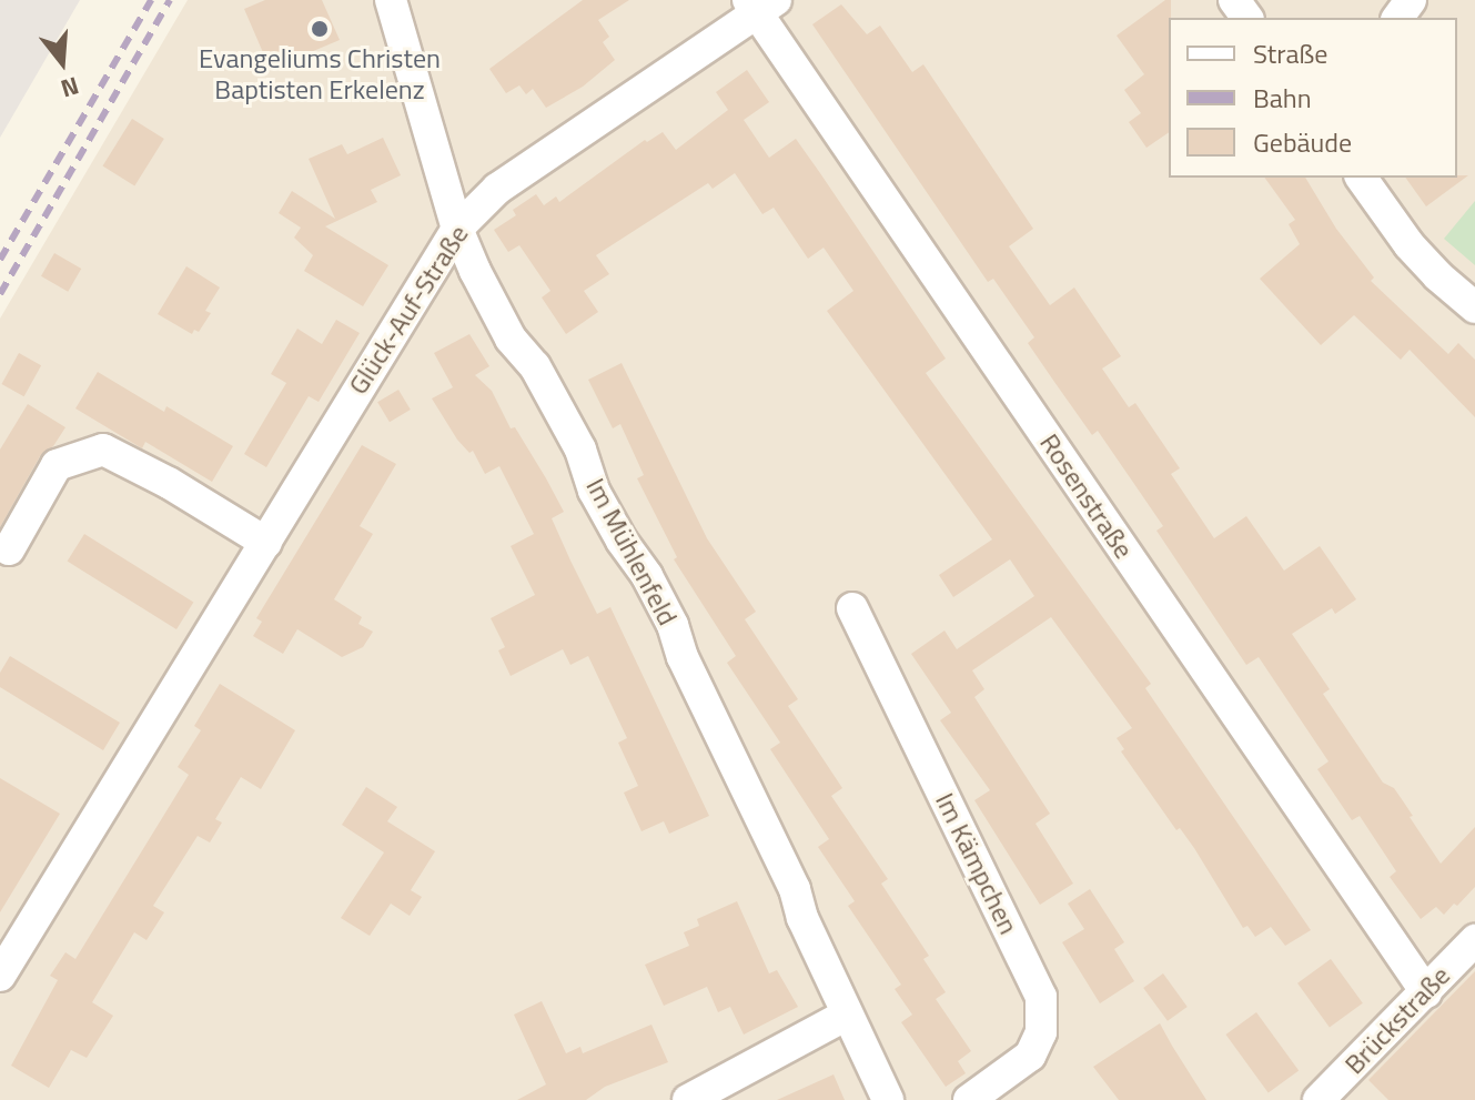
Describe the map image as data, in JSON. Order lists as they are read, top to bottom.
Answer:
{
  "streets": {
    "street": [
      "Glück-Auf-Straße",
      "Rosenstraße",
      "Im Mühlenfeld",
      "Im Kämpchen",
      "Brückstraße"
    ]
  },
  "crossings": [
    ["Glück-Auf-Straße", "Rosenstraße"],
    ["Glück-Auf-Straße", "Im Mühlenfeld"],
    ["Rosenstraße", "Brückstraße"]
  ],
  "places": ["Evangeliums Christen Baptisten Erkelenz"],
  "legend": ["Straße", "Bahn", "Gebäude"],
  "north": "bottom"
}
